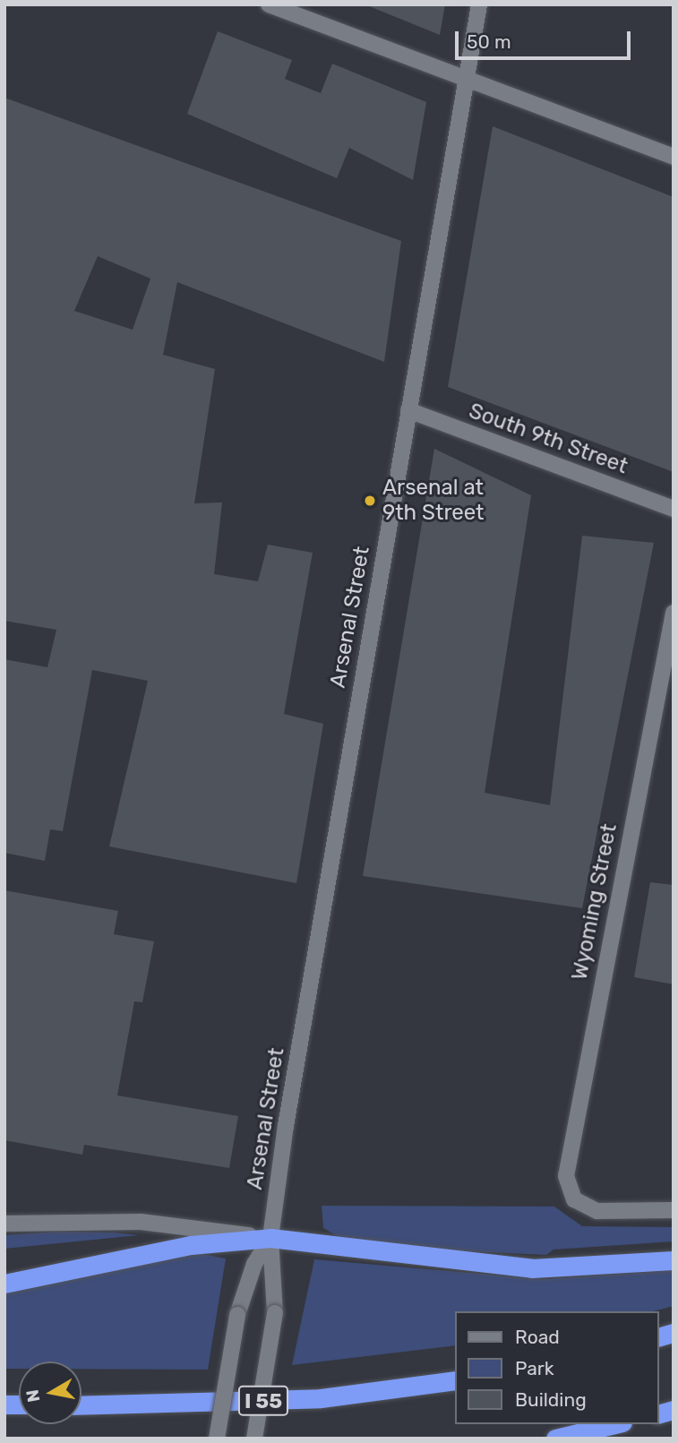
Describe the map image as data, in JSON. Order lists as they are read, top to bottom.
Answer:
{
  "streets": {
    "highway": ["I 55"],
    "street": ["South 9th Street", "Arsenal Street", "Wyoming Street"]
  },
  "crossings": [
    ["South 9th Street", "Arsenal Street"]
  ],
  "places": ["Arsenal at 9th Street"],
  "legend": ["Road", "Park", "Building"],
  "scale_bar": "50 m",
  "north": "left"
}
